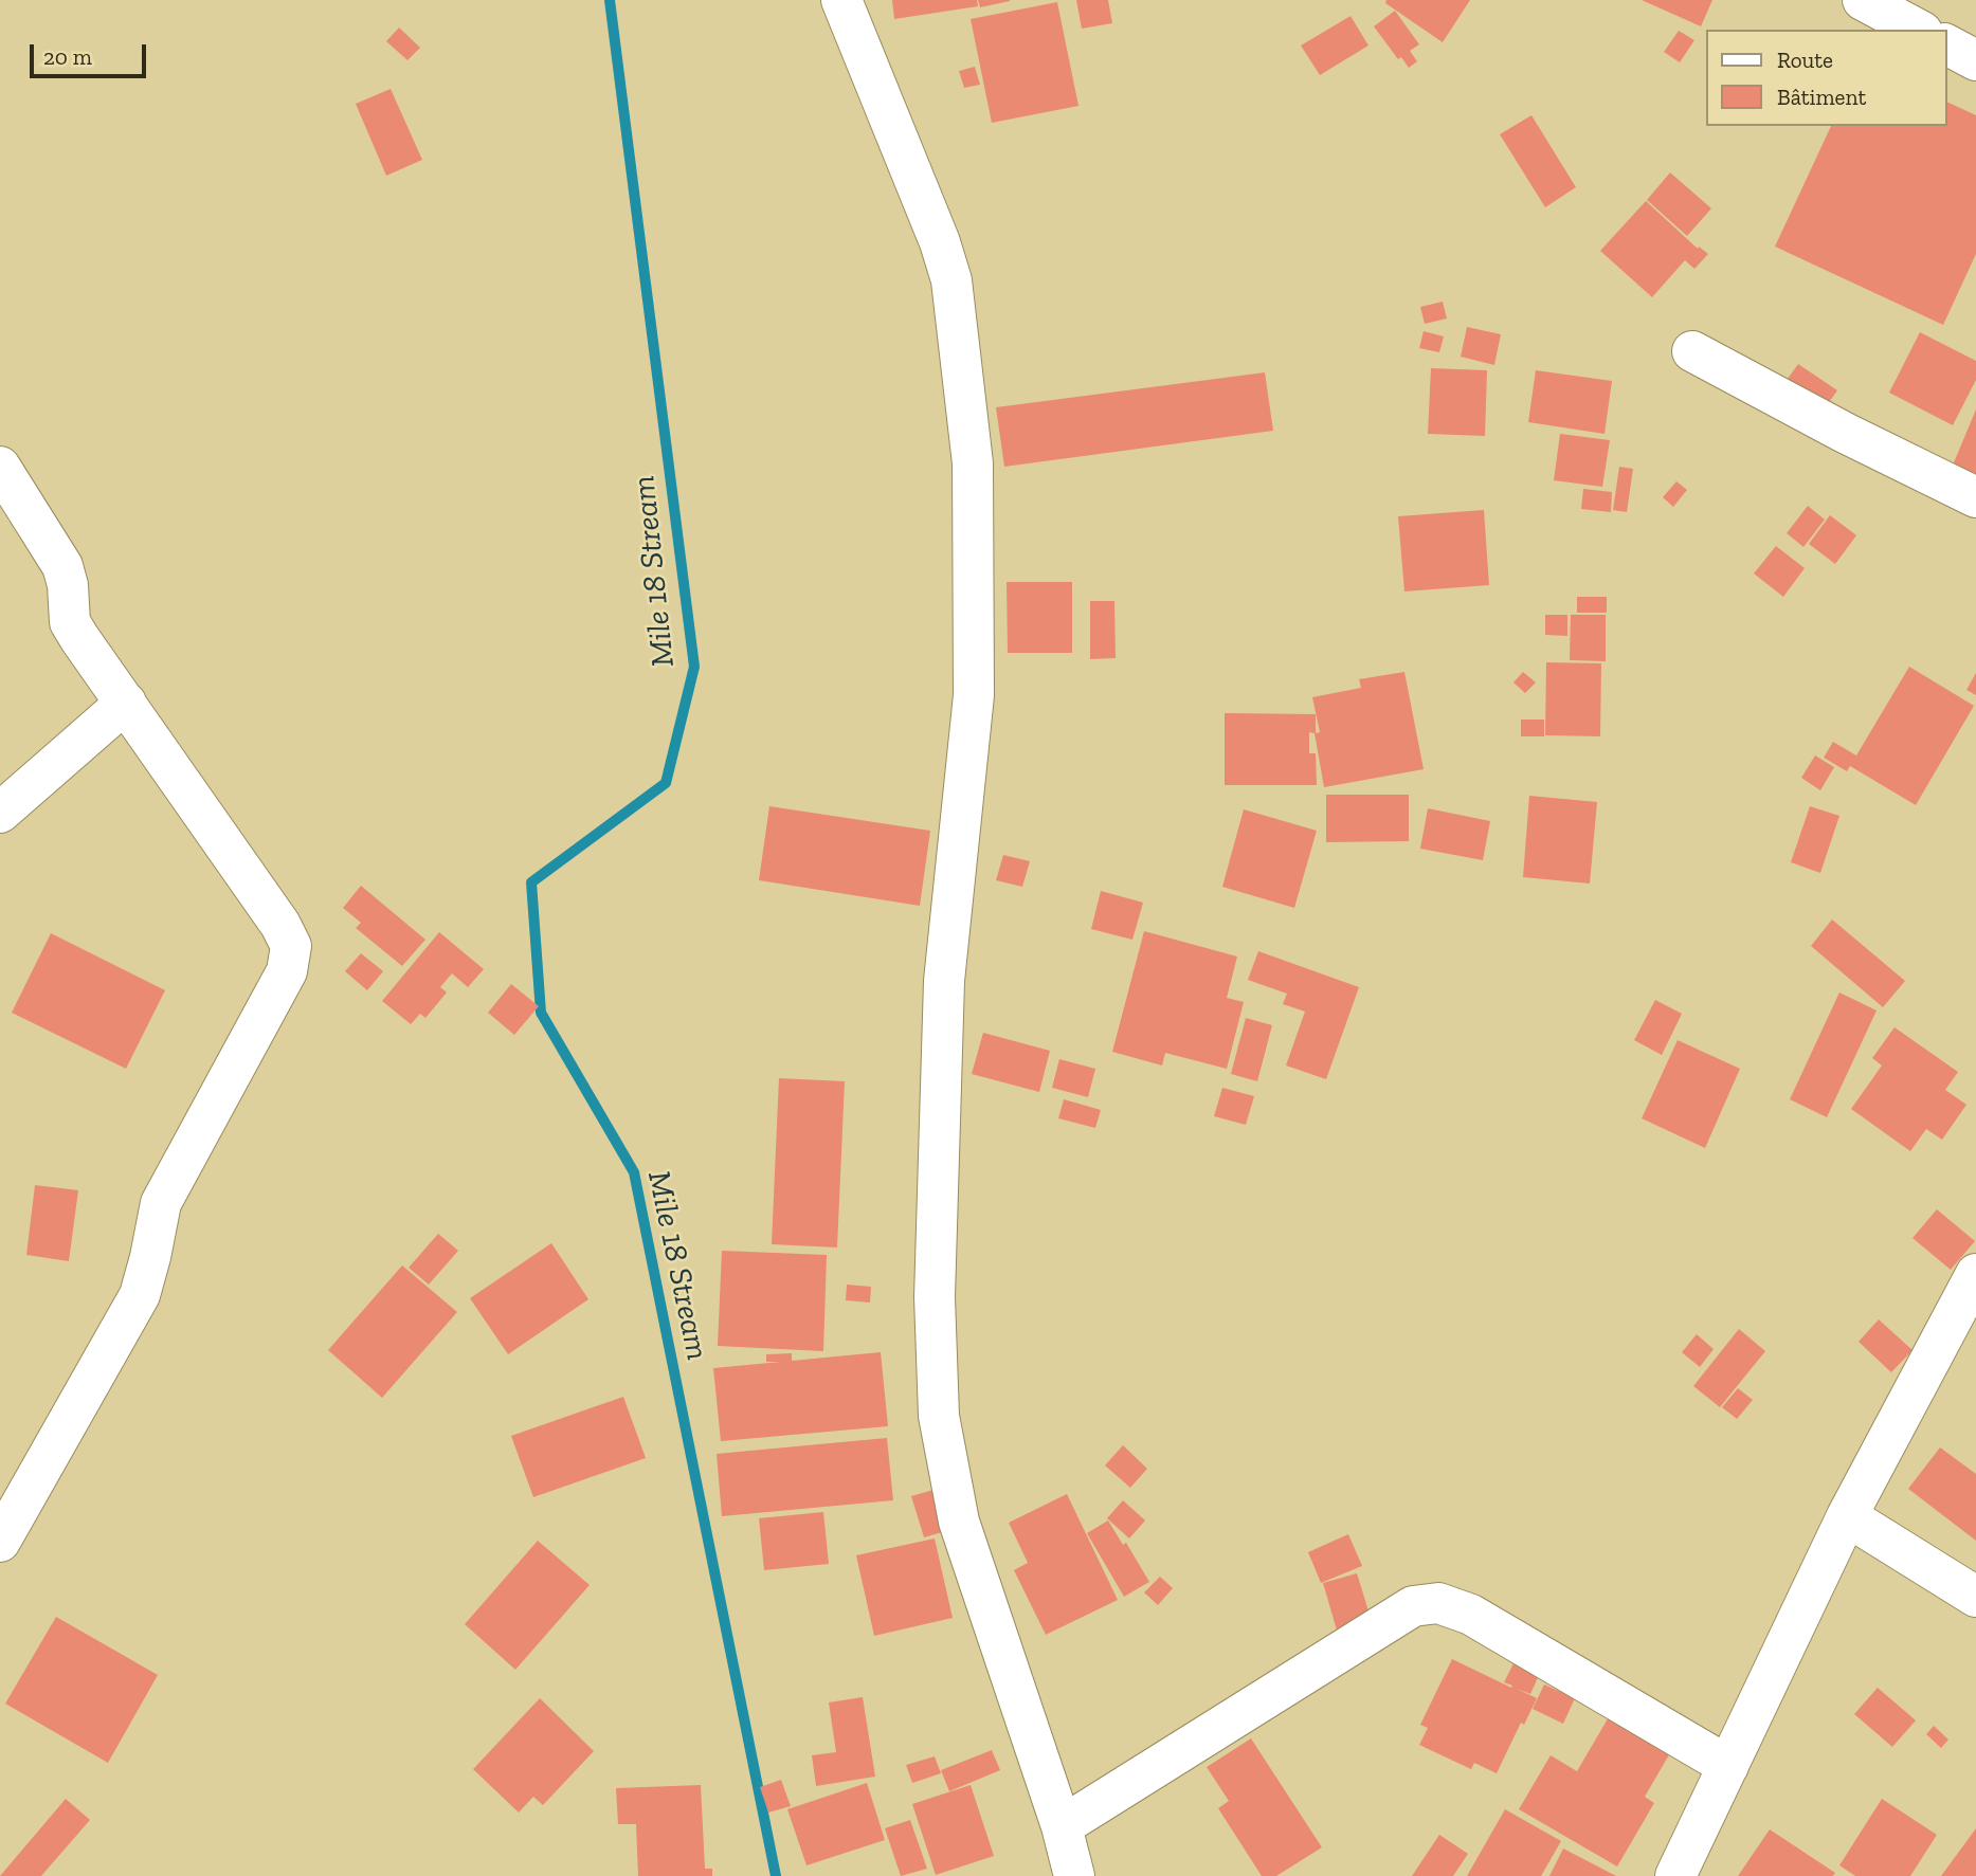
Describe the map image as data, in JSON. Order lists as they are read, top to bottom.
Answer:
{
  "water": ["Mile 18 Stream"],
  "legend": ["Route", "Bâtiment"],
  "scale_bar": "20 m"
}
